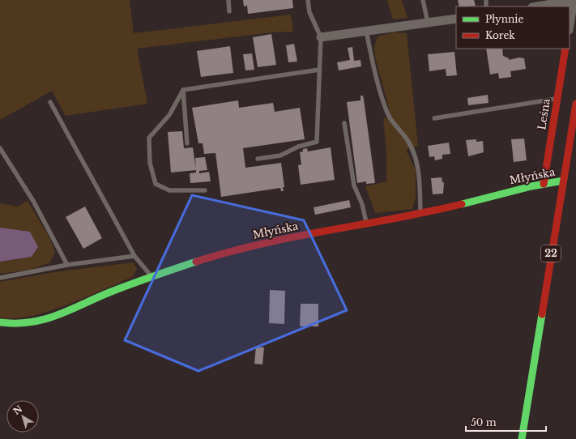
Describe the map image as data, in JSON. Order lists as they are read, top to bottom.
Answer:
{
  "streets": {
    "street": ["Leśna", "Młyńska", "22"]
  },
  "crossings": [
    ["Leśna", "Młyńska"],
    ["Młyńska", "22"]
  ],
  "legend": ["Płynnie", "Korek"],
  "scale_bar": "50 m",
  "north": "top left"
}
